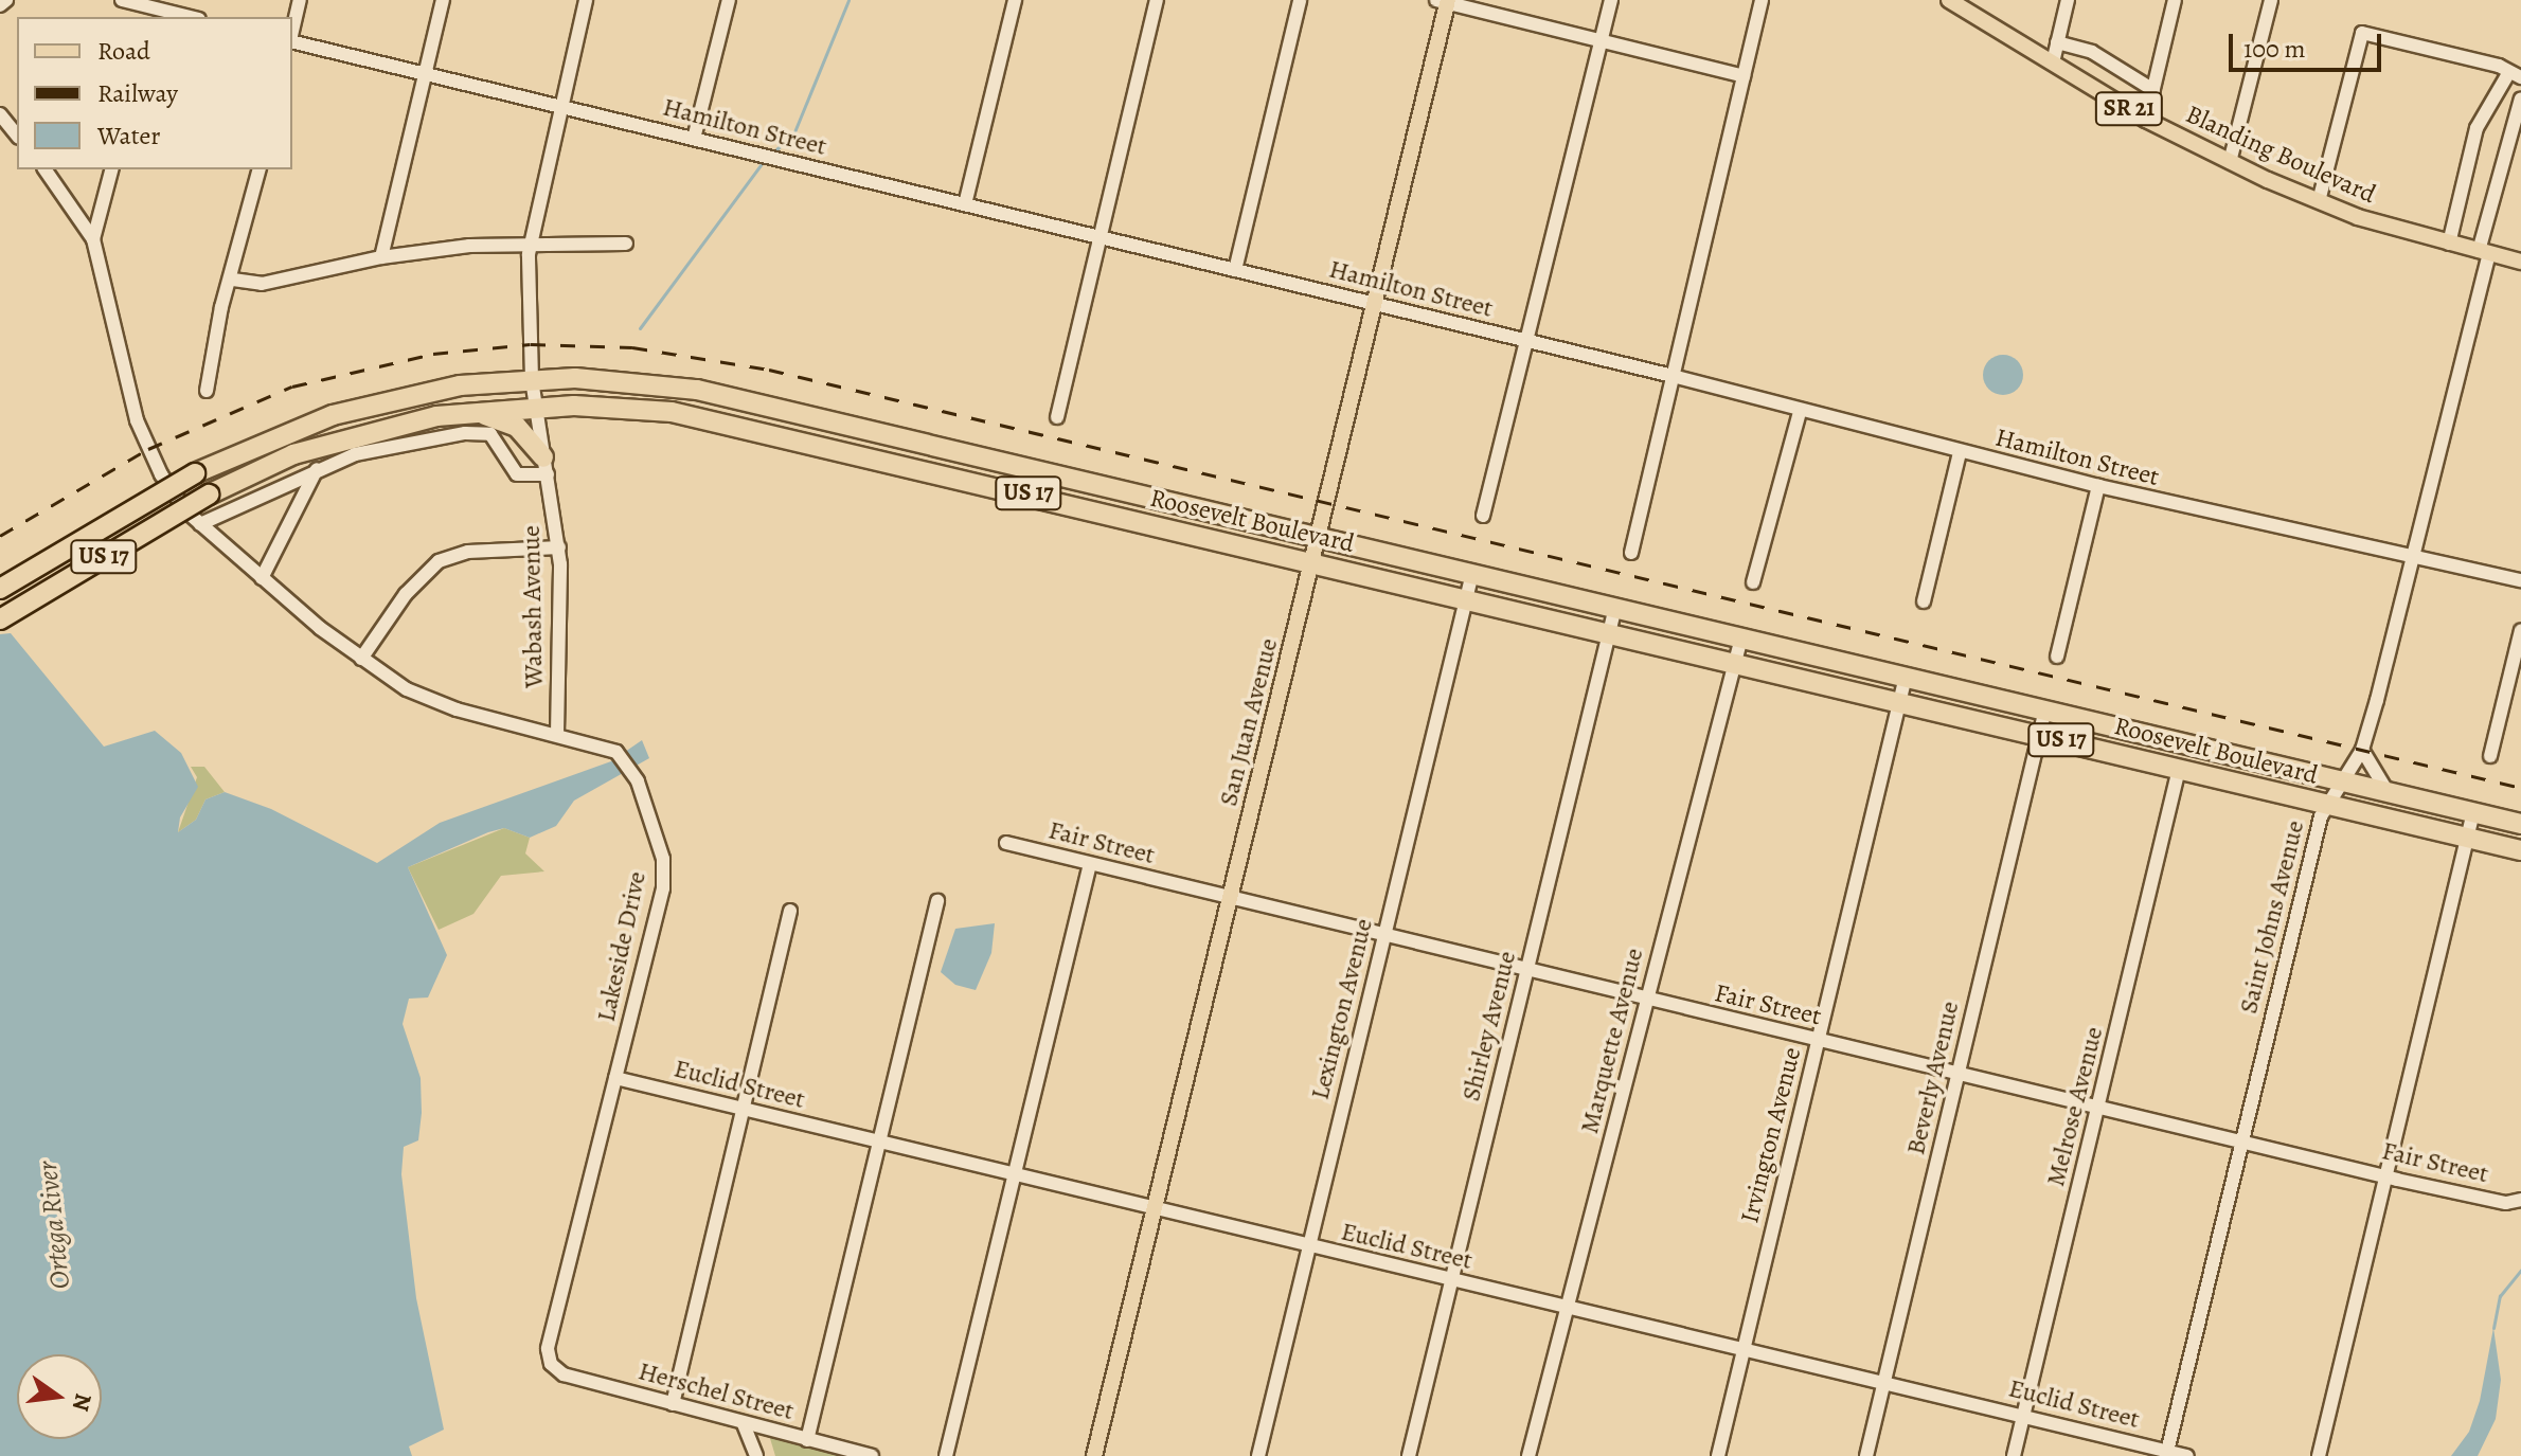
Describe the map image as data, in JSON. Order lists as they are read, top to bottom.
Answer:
{
  "streets": {
    "highway": ["US 17", "Roosevelt Boulevard"],
    "main road": ["SR 21", "Blanding Boulevard", "San Juan Avenue"],
    "street": [
      "Hamilton Street",
      "Wabash Avenue",
      "Fair Street",
      "Saint Johns Avenue",
      "Lakeside Drive",
      "Lexington Avenue",
      "Shirley Avenue",
      "Marquette Avenue",
      "Beverly Avenue",
      "Euclid Street",
      "Melrose Avenue",
      "Irvington Avenue",
      "Herschel Street"
    ]
  },
  "crossings": [
    ["Hamilton Street", "Wabash Avenue"],
    ["Hamilton Street", "San Juan Avenue"],
    ["Hamilton Street", "Saint Johns Avenue"],
    ["Blanding Boulevard", "Saint Johns Avenue"],
    ["Roosevelt Boulevard", "Wabash Avenue"],
    ["Roosevelt Boulevard", "San Juan Avenue"],
    ["Roosevelt Boulevard", "Saint Johns Avenue"],
    ["Roosevelt Boulevard", "Lexington Avenue"],
    ["Roosevelt Boulevard", "Shirley Avenue"],
    ["Roosevelt Boulevard", "Marquette Avenue"],
    ["Roosevelt Boulevard", "Beverly Avenue"],
    ["Roosevelt Boulevard", "Melrose Avenue"],
    ["Roosevelt Boulevard", "Irvington Avenue"],
    ["Wabash Avenue", "Lakeside Drive"],
    ["San Juan Avenue", "Fair Street"],
    ["San Juan Avenue", "Euclid Street"],
    ["Fair Street", "Saint Johns Avenue"],
    ["Fair Street", "Lexington Avenue"],
    ["Fair Street", "Shirley Avenue"],
    ["Fair Street", "Marquette Avenue"],
    ["Fair Street", "Beverly Avenue"],
    ["Fair Street", "Melrose Avenue"],
    ["Fair Street", "Irvington Avenue"],
    ["Saint Johns Avenue", "Euclid Street"],
    ["Lakeside Drive", "Euclid Street"],
    ["Lakeside Drive", "Herschel Street"],
    ["Lexington Avenue", "Euclid Street"],
    ["Shirley Avenue", "Euclid Street"],
    ["Marquette Avenue", "Euclid Street"],
    ["Beverly Avenue", "Euclid Street"],
    ["Euclid Street", "Melrose Avenue"],
    ["Euclid Street", "Irvington Avenue"]
  ],
  "water": ["Ortega River"],
  "legend": ["Road", "Railway", "Water"],
  "scale_bar": "100 m",
  "north": "right"
}
